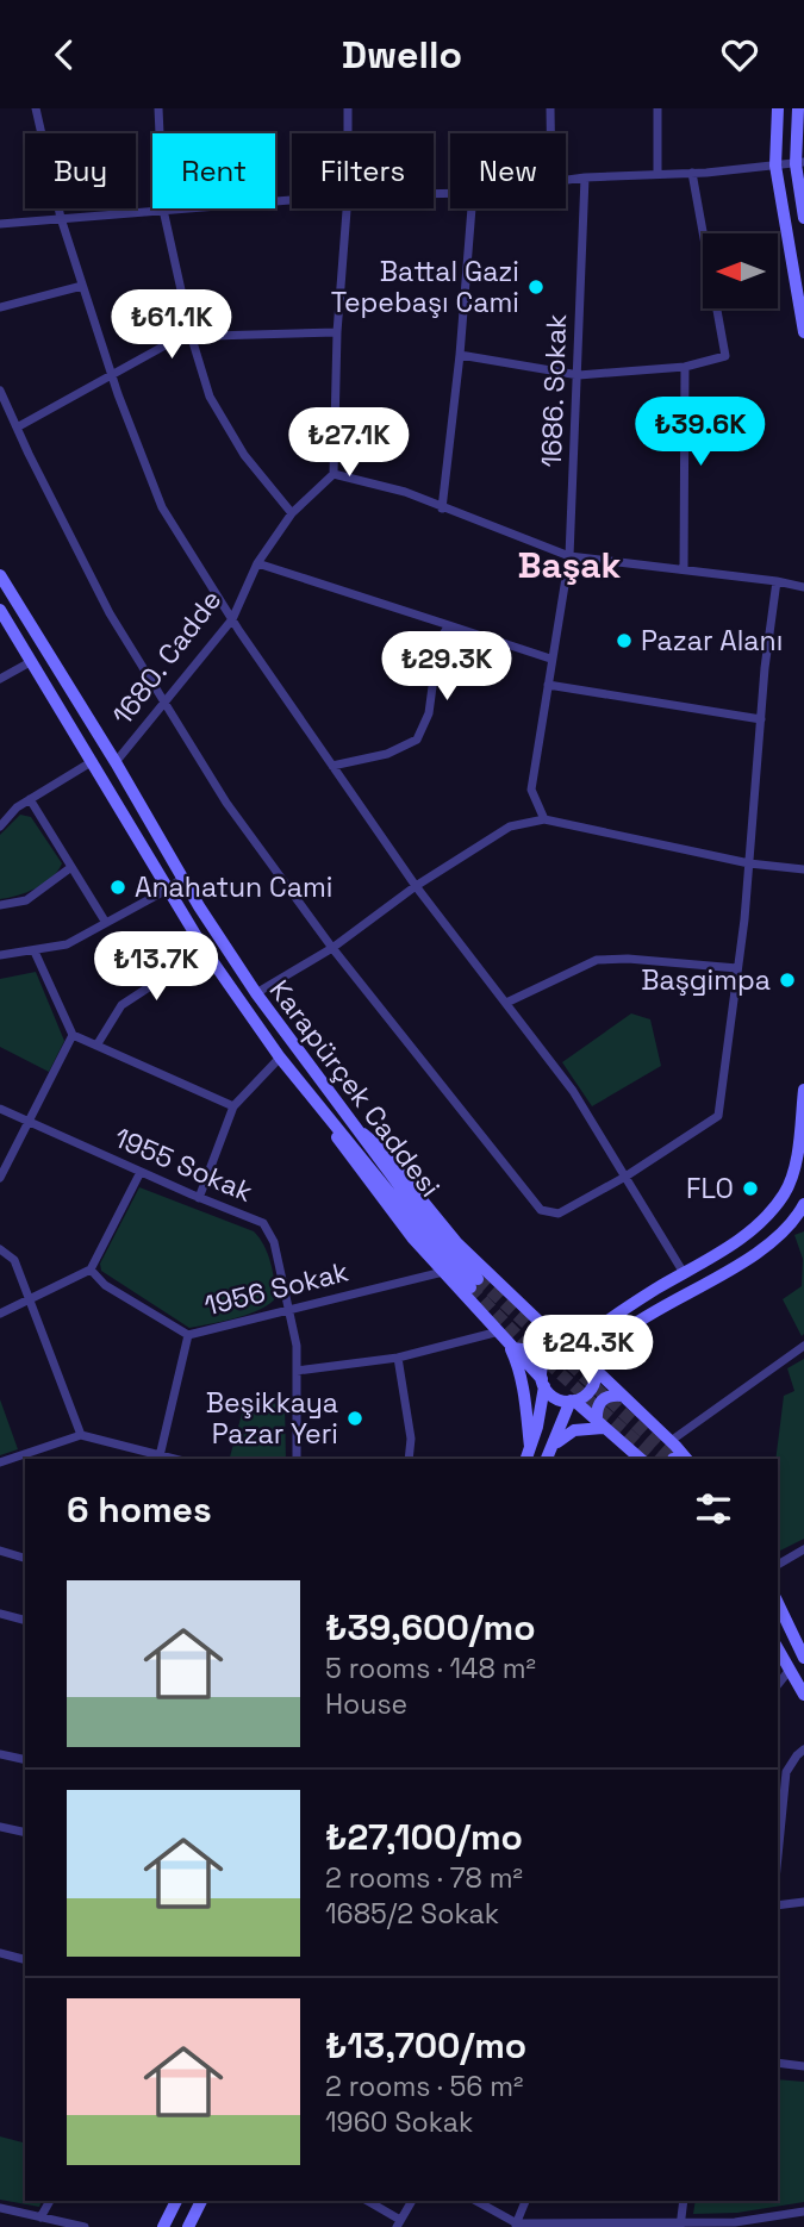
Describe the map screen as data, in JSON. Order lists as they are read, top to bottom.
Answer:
{
  "streets": {
    "main road": ["Karapürçek Caddesi"],
    "street": [
      "1686. Sokak",
      "1680. Cadde",
      "1955 Sokak",
      "1956 Sokak"
    ]
  },
  "crossings": [
    ["1680. Cadde", "Karapürçek Caddesi"],
    ["1955 Sokak", "1956 Sokak"]
  ],
  "districts": ["Başak"],
  "places": [
    "Battal Gazi Tepebaşı Cami",
    "Pazar Alanı",
    "Anahatun Cami",
    "Başgimpa",
    "FLO",
    "Beşikkaya Pazar Yeri"
  ],
  "north": "left",
  "page": {
    "header": "Dwello",
    "chip": [
      "Buy",
      "Rent",
      "Filters",
      "New"
    ],
    "price": [
      "₺61.1K",
      "₺39.6K",
      "₺27.1K",
      "₺29.3K",
      "₺13.7K",
      "₺24.3K"
    ],
    "heading": "6 homes",
    "list": [
      {
        "name": "₺39,600/mo",
        "note": "5 rooms · 148 m² · House"
      },
      {
        "name": "₺27,100/mo",
        "note": "2 rooms · 78 m² · 1685/2 Sokak"
      },
      {
        "name": "₺13,700/mo",
        "note": "2 rooms · 56 m² · 1960 Sokak"
      }
    ]
  }
}
